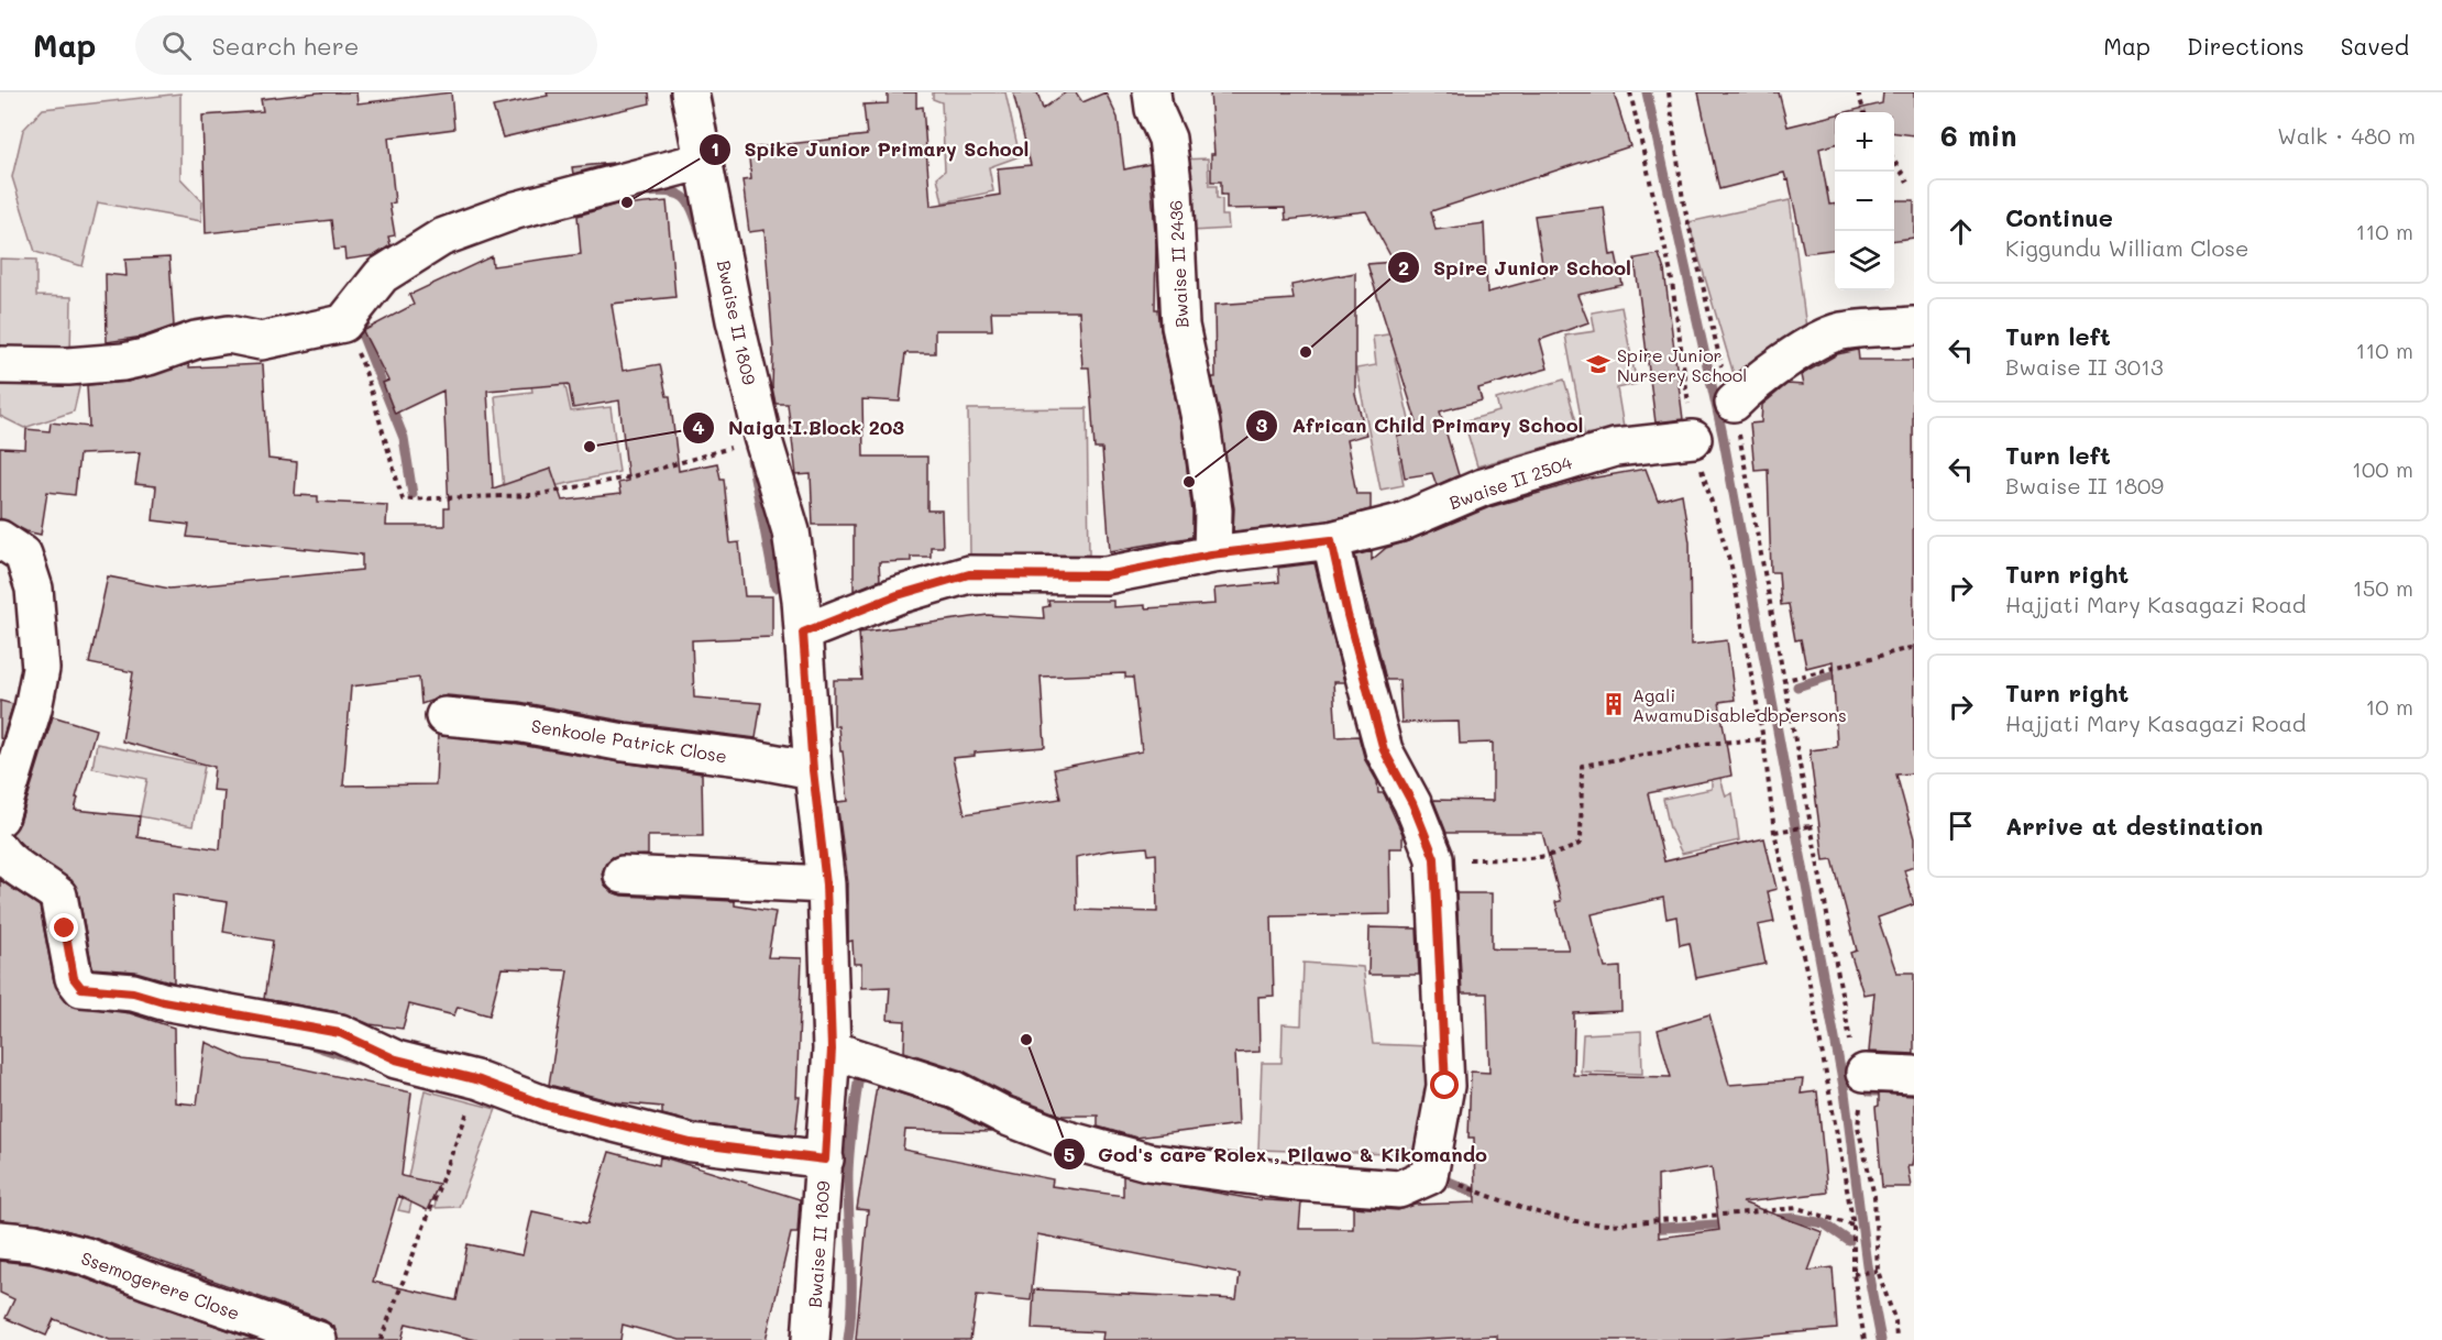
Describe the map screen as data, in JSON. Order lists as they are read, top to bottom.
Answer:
{
  "streets": {
    "street": [
      "Bwaise II 2436",
      "Bwaise II 1809",
      "Bwaise II 2504",
      "Senkoole Patrick Close",
      "Ssemogerere Close"
    ]
  },
  "crossings": [
    ["Bwaise II 2436", "Bwaise II 2504"],
    ["Bwaise II 1809", "Bwaise II 2504"],
    ["Bwaise II 1809", "Senkoole Patrick Close"]
  ],
  "places": {
    "other": [
      "Spike Junior Primary School",
      "Spire Junior School",
      "Naiga.I.Block 203",
      "African Child Primary School",
      "God's care Rolex , Pilawo & Kikomando"
    ],
    "school or university": ["Spire Junior Nursery School"],
    "building": ["Agali AwamuDisabledbpersons"]
  },
  "page": {
    "header": "Map",
    "search": "Search here",
    "nav": ["Map", "Directions", "Saved"],
    "heading": ["6 min", "Walk · 480 m"],
    "map_buttons": ["+", "−"],
    "list": [
      ["Continue", "Kiggundu William Close", "110 m"],
      ["Turn left", "Bwaise II 3013", "110 m"],
      ["Turn left", "Bwaise II 1809", "100 m"],
      ["Turn right", "Hajjati Mary Kasagazi Road", "150 m"],
      ["Turn right", "Hajjati Mary Kasagazi Road", "10 m"],
      "Arrive at destination"
    ]
  }
}
